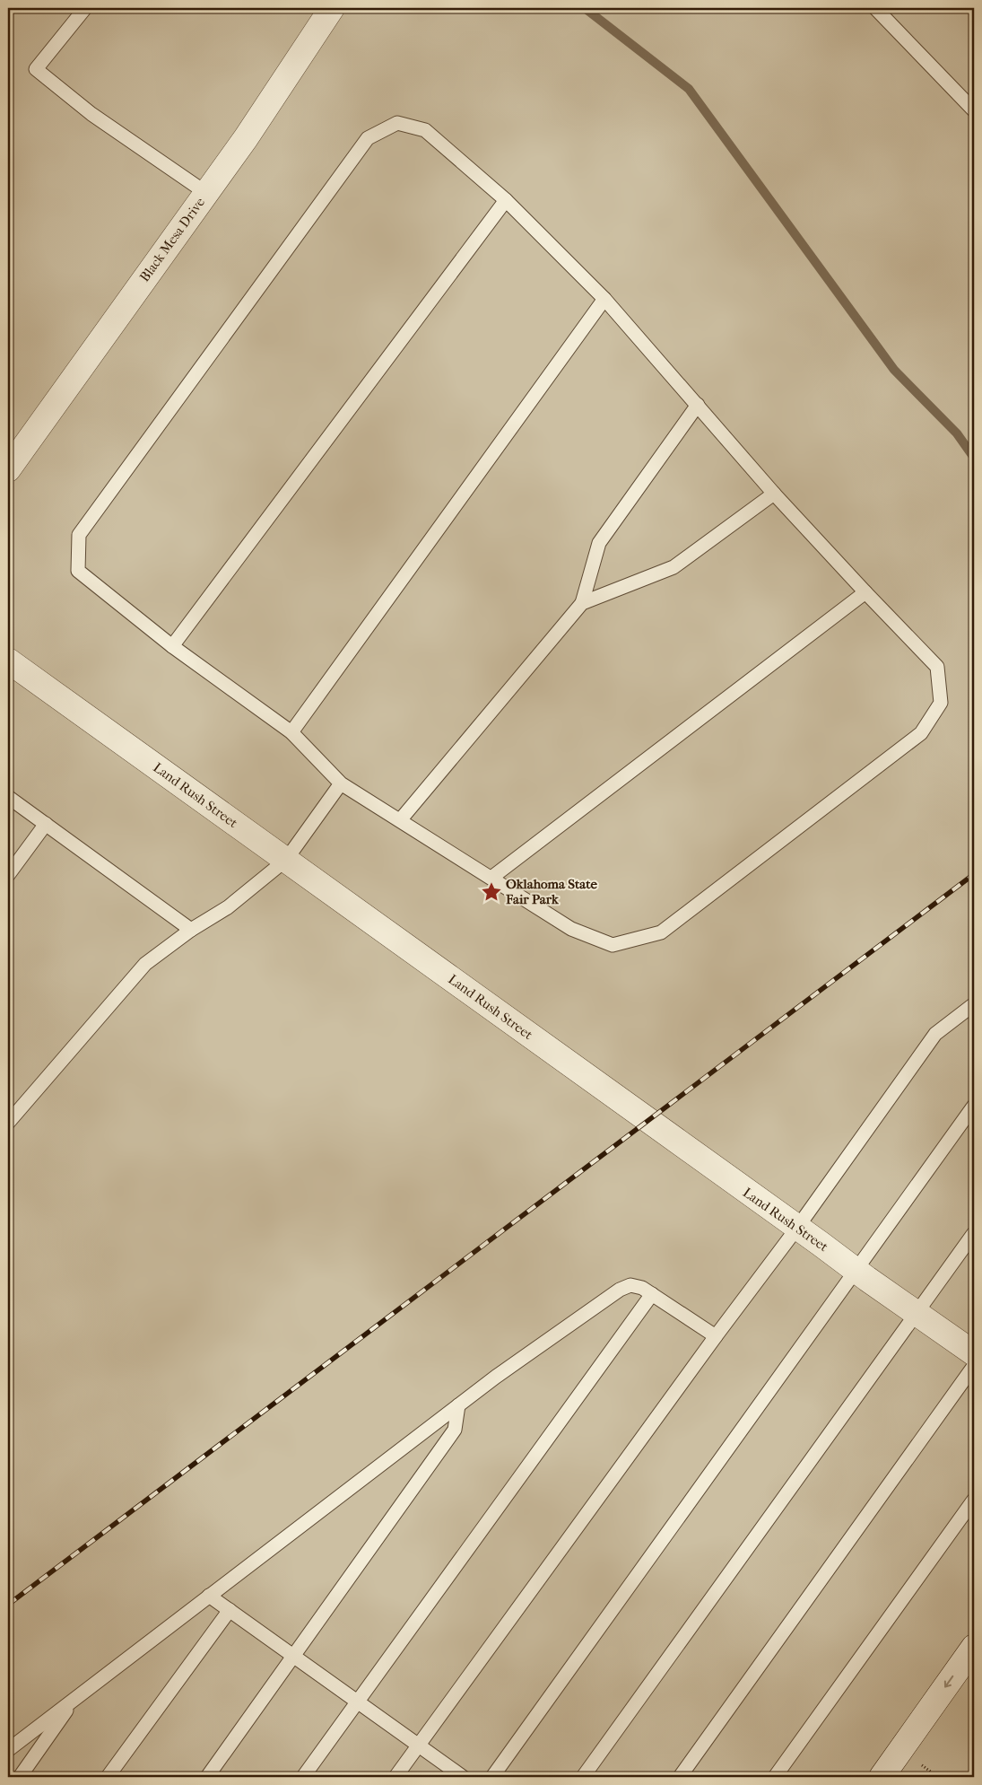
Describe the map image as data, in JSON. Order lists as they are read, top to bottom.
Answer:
{
  "streets": {
    "street": ["Black Mesa Drive", "Land Rush Street"]
  },
  "places": {
    "place": ["Oklahoma State Fair Park"]
  }
}
